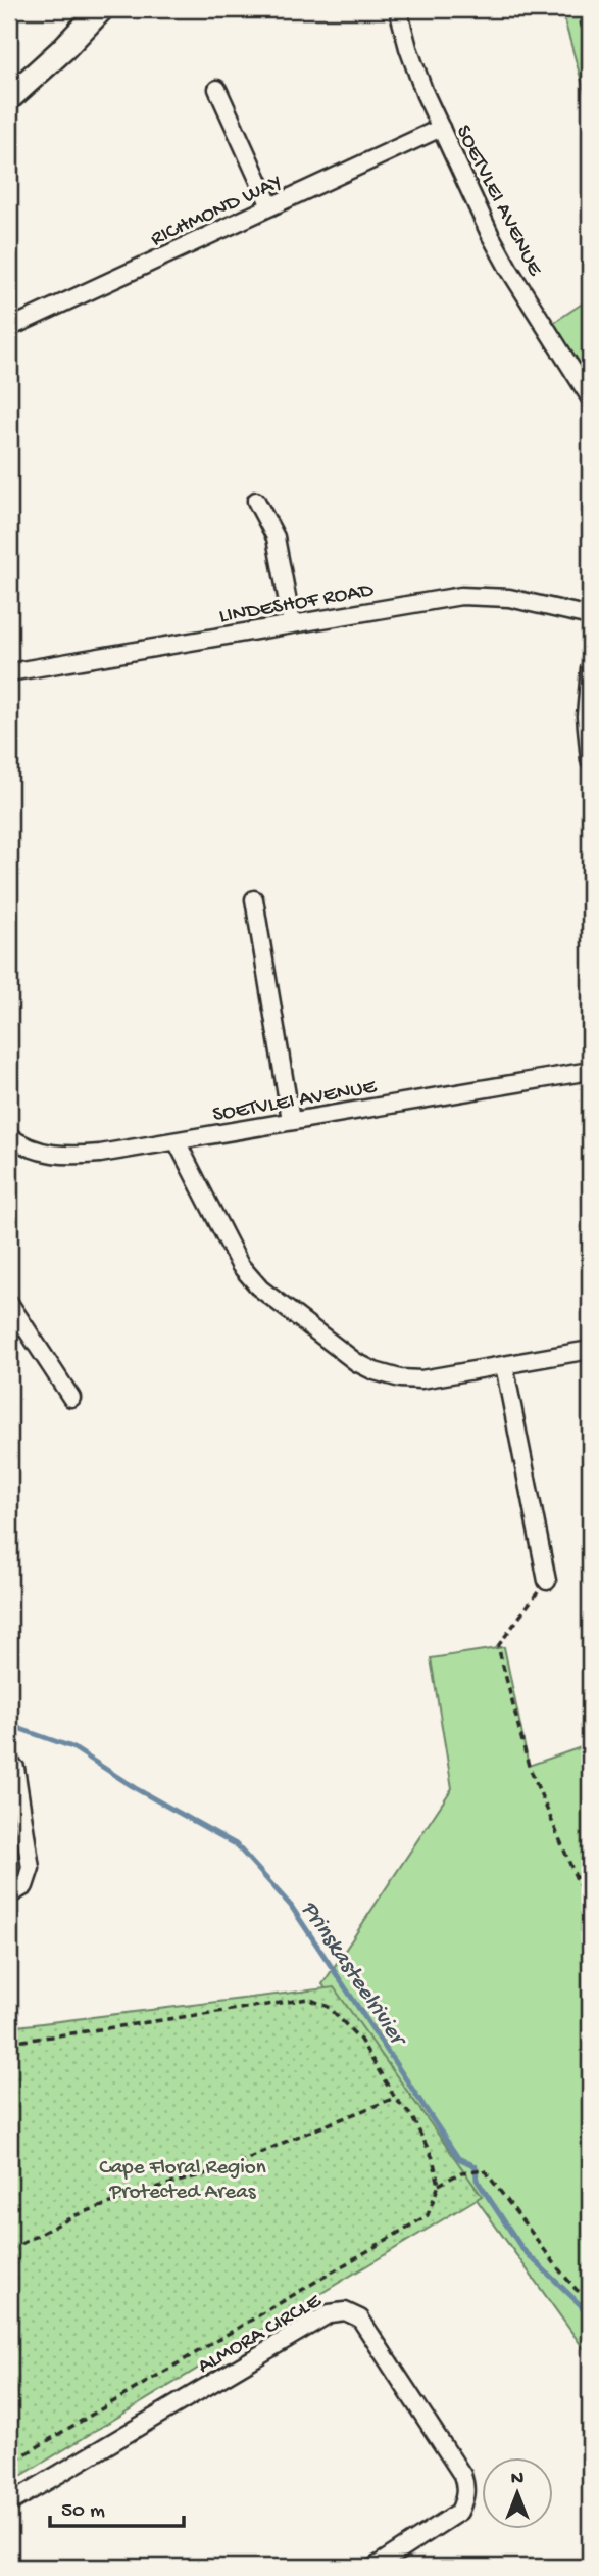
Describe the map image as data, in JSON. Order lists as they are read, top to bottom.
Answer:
{
  "streets": {
    "street": [
      "SOETVLEI AVENUE",
      "RICHMOND WAY",
      "LINDESHOF ROAD",
      "ALMORA CIRCLE"
    ]
  },
  "crossings": [
    ["SOETVLEI AVENUE", "RICHMOND WAY"]
  ],
  "water": ["Prinskasteelrivier"],
  "parks": ["Cape Floral Region Protected Areas"],
  "scale_bar": "50 m",
  "north": "top"
}
